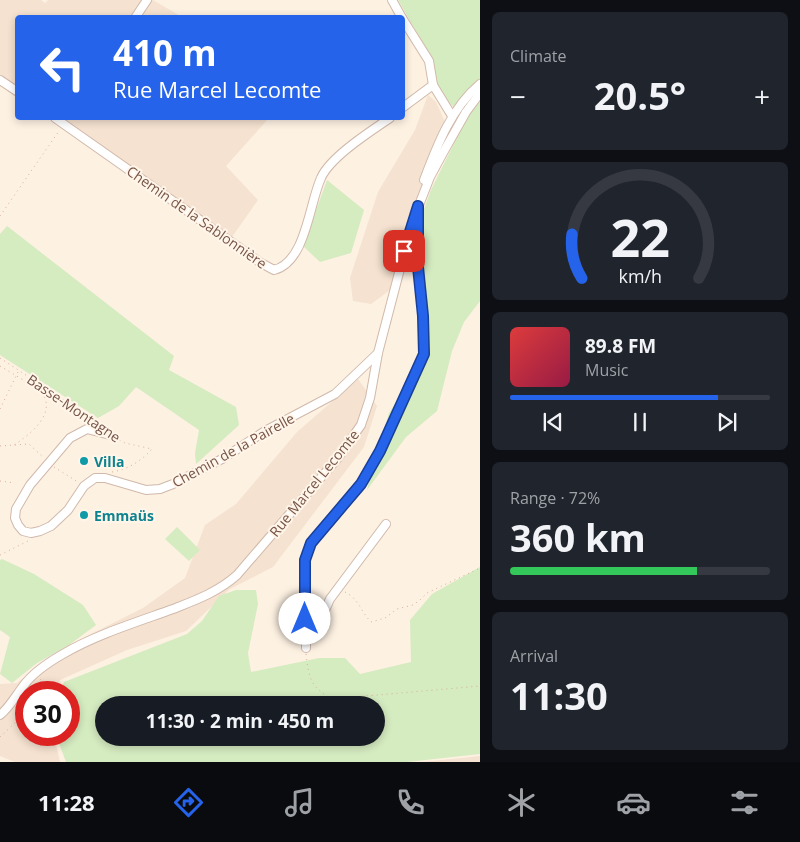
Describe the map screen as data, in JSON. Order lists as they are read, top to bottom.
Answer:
{
  "streets": {
    "street": ["Chemin de la Sablonnière", "Chemin de la Pairelle", "Rue Marcel Lecomte"],
    "path": ["Basse-Montagne"]
  },
  "crossings": [
    ["Chemin de la Pairelle", "Rue Marcel Lecomte"]
  ],
  "places": ["Villa", "Emmaüs"],
  "page": {
    "tile": [
      "Climate",
      ["Range · 72%", "360 km"],
      ["Arrival", "11:30"]
    ],
    "turn": ["410 m", "Rue Marcel Lecomte"],
    "heat": ["−", "20.5°", "+"],
    "song": ["89.8 FM", "Music"],
    "limit": "30",
    "trip": "11:30 · 2 min · 450 m",
    "tabs": "11:28",
    "gauge": ["22", "km/h"]
  }
}
